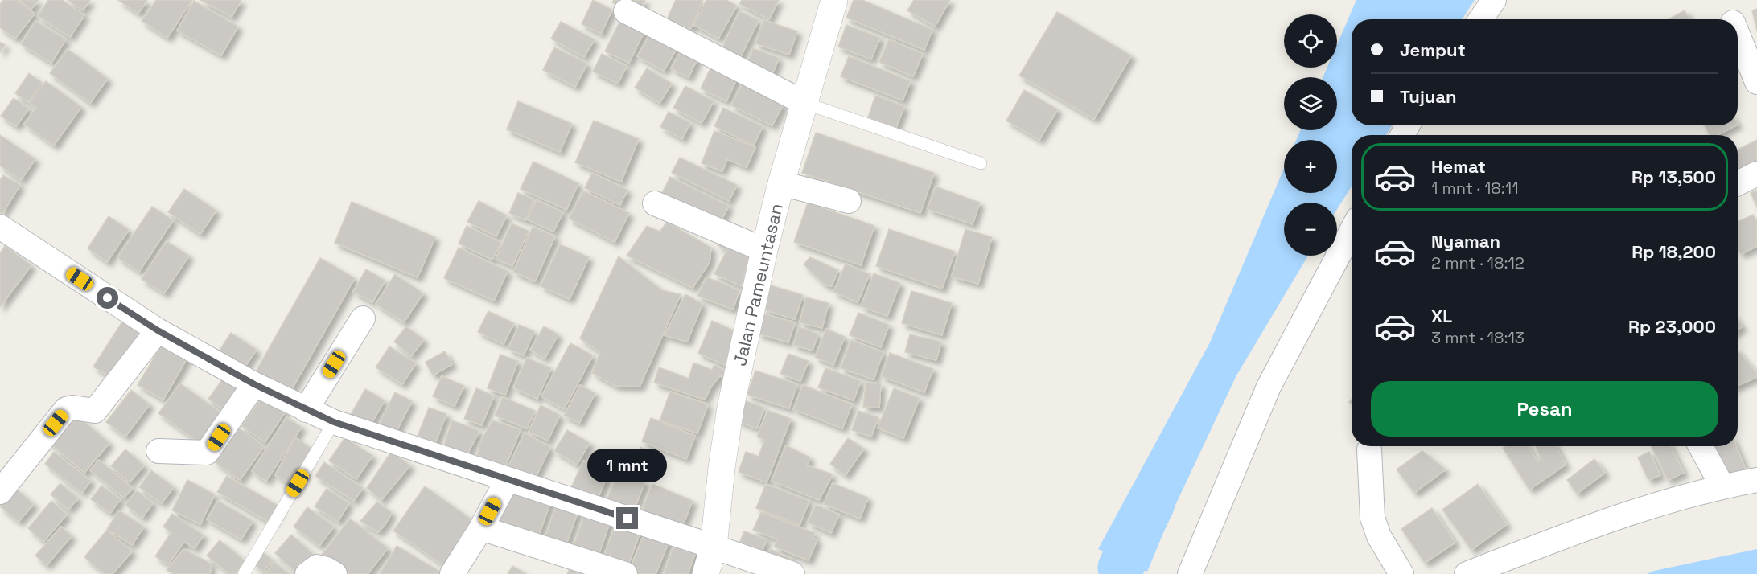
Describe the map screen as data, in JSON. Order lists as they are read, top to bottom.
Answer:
{
  "streets": {
    "street": ["Jalan Pameuntasan"]
  },
  "page": {
    "map_buttons": ["+", "−"],
    "banner": ["Jemput", "Tujuan"],
    "list": [
      {
        "name": "Hemat",
        "note": "1 mnt · 18:11",
        "value": "Rp 13,500"
      },
      {
        "name": "Nyaman",
        "note": "2 mnt · 18:12",
        "value": "Rp 18,200"
      },
      {
        "name": "XL",
        "note": "3 mnt · 18:13",
        "value": "Rp 23,000"
      }
    ],
    "buttons": "Pesan",
    "bubble": "1 mnt"
  }
}
